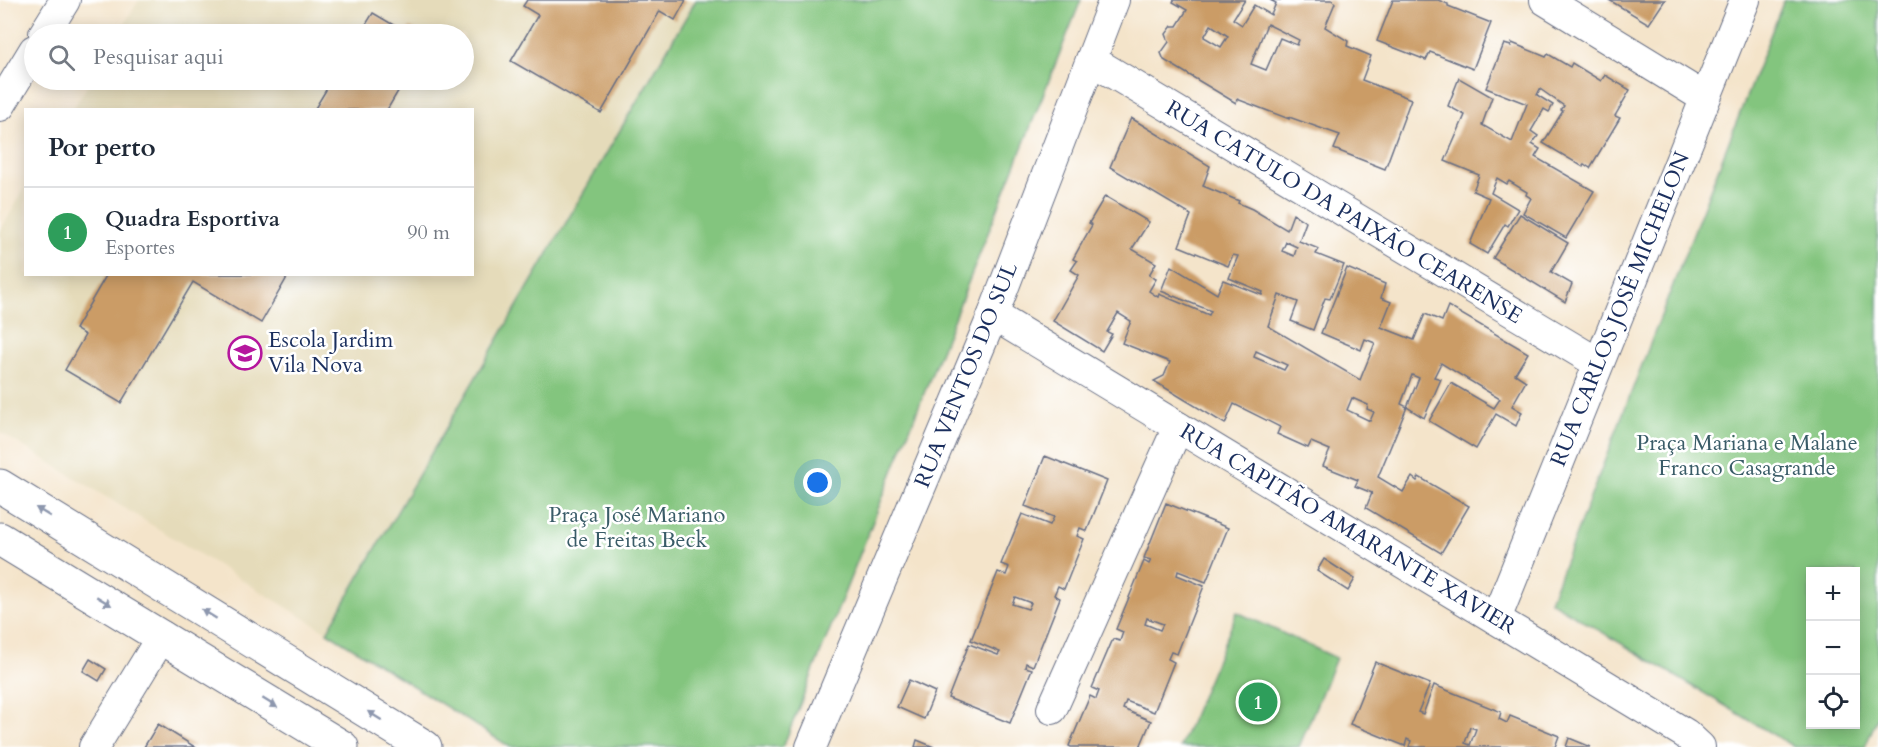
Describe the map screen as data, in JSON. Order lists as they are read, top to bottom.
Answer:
{
  "streets": {
    "street": [
      "RUA CATULO DA PAIXÃO CEARENSE",
      "RUA CARLOS JOSÉ MICHELON",
      "RUA VENTOS DO SUL",
      "RUA CAPITÃO AMARANTE XAVIER"
    ]
  },
  "crossings": [
    ["RUA CATULO DA PAIXÃO CEARENSE", "RUA CARLOS JOSÉ MICHELON"],
    ["RUA CATULO DA PAIXÃO CEARENSE", "RUA VENTOS DO SUL"],
    ["RUA CARLOS JOSÉ MICHELON", "RUA CAPITÃO AMARANTE XAVIER"],
    ["RUA VENTOS DO SUL", "RUA CAPITÃO AMARANTE XAVIER"]
  ],
  "parks": ["Praça Mariana e Malane Franco Casagrande", "Praça José Mariano de Freitas Beck"],
  "places": {
    "school or university": ["Escola Jardim Vila Nova"]
  },
  "page": {
    "search": "Pesquisar aqui",
    "heading": "Por perto",
    "list": [
      {
        "mark": "1",
        "name": "Quadra Esportiva",
        "note": "Esportes",
        "value": "90 m"
      }
    ],
    "map_buttons": ["+", "−"],
    "pins": "1"
  }
}
